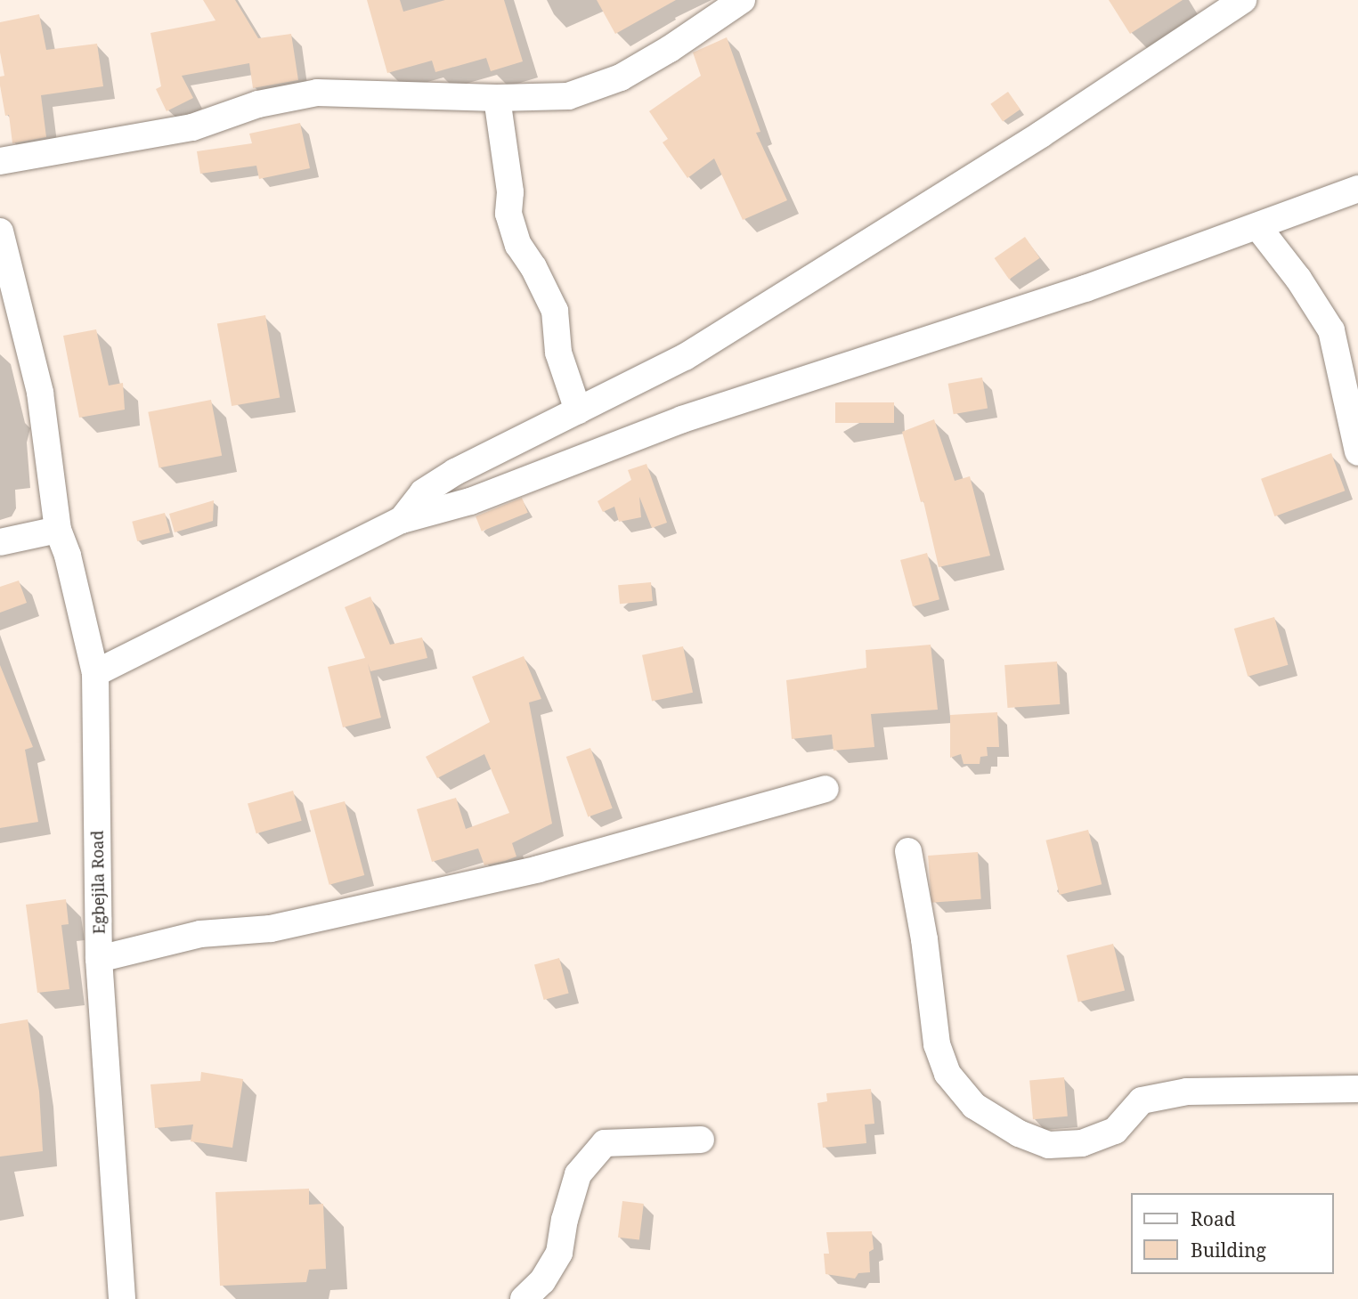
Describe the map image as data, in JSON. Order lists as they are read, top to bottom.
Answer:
{
  "streets": {
    "street": ["Egbejila Road"]
  },
  "legend": ["Road", "Building"]
}
